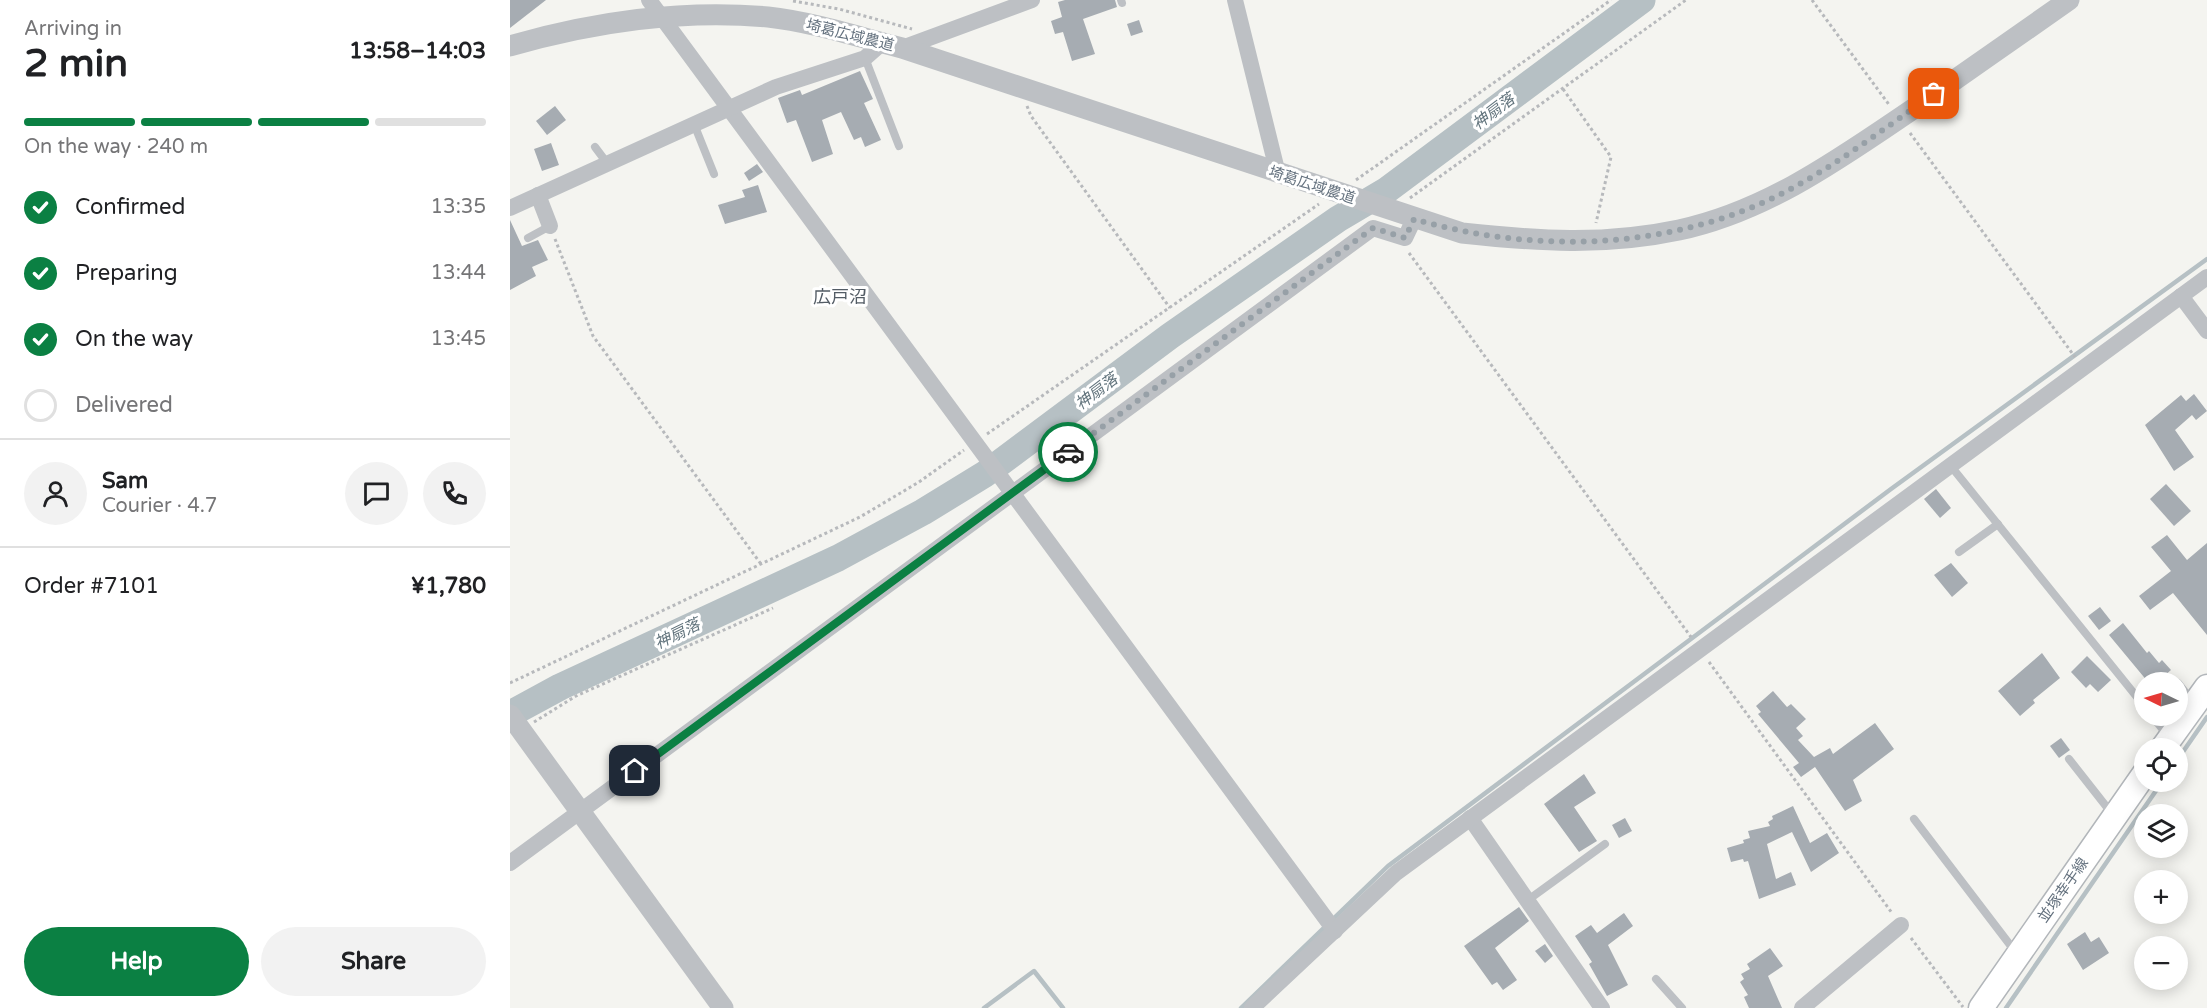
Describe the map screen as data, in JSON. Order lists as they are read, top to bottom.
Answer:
{
  "streets": {
    "main road": ["並塚幸手線"],
    "street": ["埼葛広域農道"]
  },
  "districts": ["広戸沼"],
  "water": ["神扇落"],
  "north": "left",
  "page": {
    "heading": ["2 min", "Arriving in", "13:58–14:03"],
    "panel": [
      "Sam",
      "Courier · 4.7",
      "Order #7101",
      "¥1,780"
    ],
    "bar": "On the way · 240 m",
    "list": [
      ["Confirmed", "13:35"],
      ["Preparing", "13:44"],
      ["On the way", "13:45"],
      "Delivered"
    ],
    "map_buttons": ["+", "−"],
    "buttons": ["Help", "Share"]
  }
}
